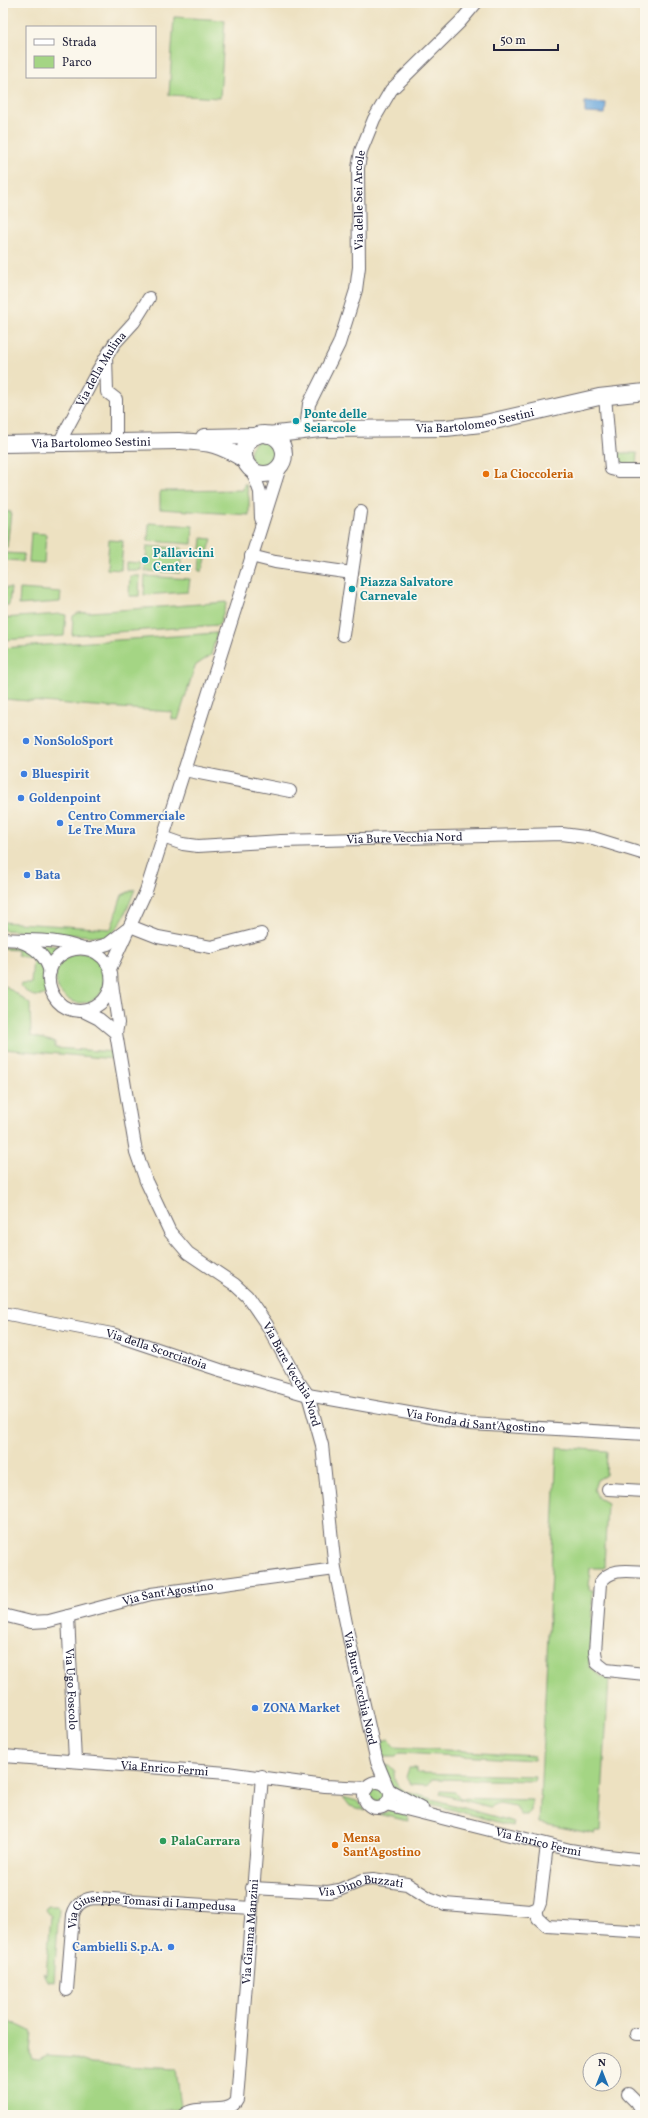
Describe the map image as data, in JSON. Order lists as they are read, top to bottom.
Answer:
{
  "streets": {
    "main road": ["Via Bartolomeo Sestini"],
    "street": [
      "Via delle Sei Arcole",
      "Via della Mulina",
      "Via Bure Vecchia Nord",
      "Via della Scorciatoia",
      "Via Fonda di Sant'Agostino",
      "Via Sant'Agostino",
      "Via Ugo Foscolo",
      "Via Enrico Fermi",
      "Via Dino Buzzati",
      "Via Giuseppe Tomasi di Lampedusa",
      "Via Gianna Manzini"
    ]
  },
  "crossings": [
    ["Via delle Sei Arcole", "Via Bartolomeo Sestini"],
    ["Via della Mulina", "Via Bartolomeo Sestini"],
    ["Via Bure Vecchia Nord", "Via della Scorciatoia"],
    ["Via Bure Vecchia Nord", "Via Fonda di Sant'Agostino"],
    ["Via Bure Vecchia Nord", "Via Sant'Agostino"],
    ["Via della Scorciatoia", "Via Fonda di Sant'Agostino"],
    ["Via Sant'Agostino", "Via Ugo Foscolo"],
    ["Via Ugo Foscolo", "Via Enrico Fermi"],
    ["Via Enrico Fermi", "Via Gianna Manzini"],
    ["Via Dino Buzzati", "Via Gianna Manzini"],
    ["Via Giuseppe Tomasi di Lampedusa", "Via Gianna Manzini"]
  ],
  "places": [
    "Ponte delle Seiarcole",
    "La Cioccoleria",
    "Pallavicini Center",
    "Piazza Salvatore Carnevale",
    "NonSoloSport",
    "Bluespirit",
    "Goldenpoint",
    "Centro Commerciale Le Tre Mura",
    "Bata",
    "ZONA Market",
    "PalaCarrara",
    "Mensa Sant'Agostino",
    "Cambielli S.p.A."
  ],
  "legend": ["Strada", "Parco"],
  "scale_bar": "50 m",
  "north": "top"
}
